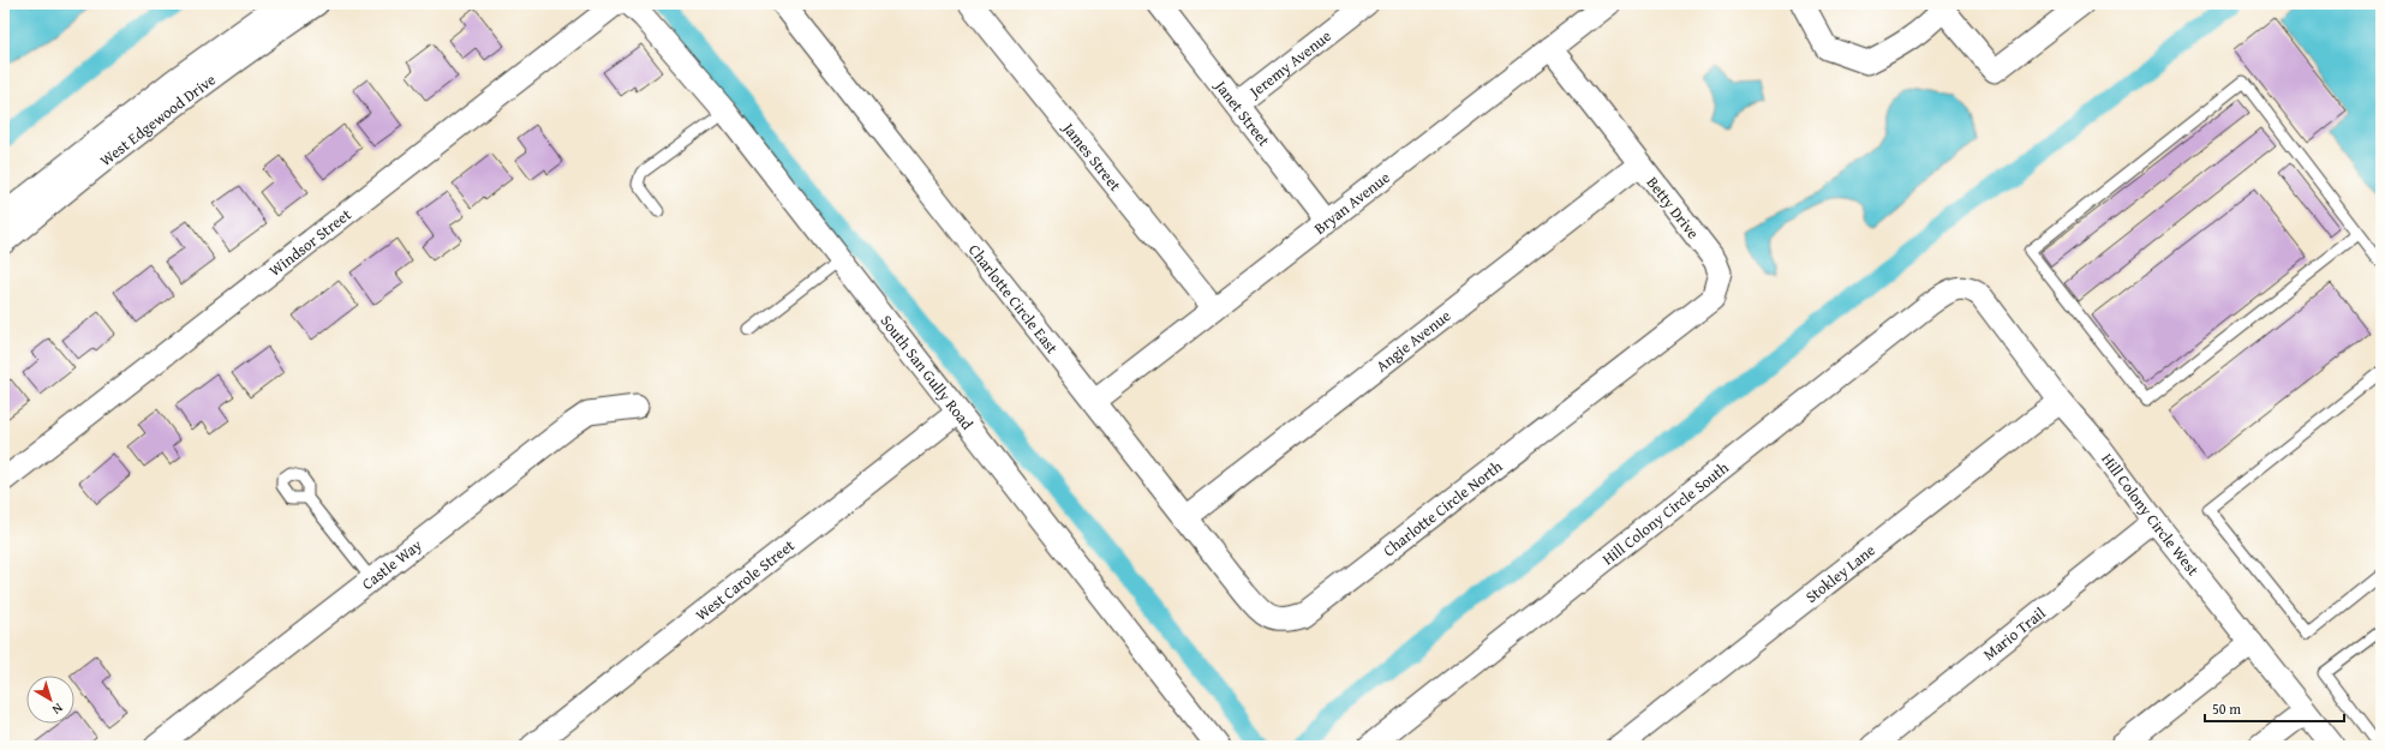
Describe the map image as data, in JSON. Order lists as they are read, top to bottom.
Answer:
{
  "streets": {
    "street": [
      "Jeremy Avenue",
      "Janet Street",
      "West Edgewood Drive",
      "James Street",
      "Bryan Avenue",
      "Betty Drive",
      "Windsor Street",
      "Charlotte Circle East",
      "Angie Avenue",
      "South San Gully Road",
      "Charlotte Circle North",
      "Hill Colony Circle South",
      "Hill Colony Circle West",
      "Castle Way",
      "Stokley Lane",
      "West Carole Street",
      "Mario Trail"
    ]
  },
  "crossings": [
    ["Jeremy Avenue", "Janet Street"],
    ["Janet Street", "Bryan Avenue"],
    ["James Street", "Bryan Avenue"],
    ["Bryan Avenue", "Betty Drive"],
    ["Bryan Avenue", "Charlotte Circle East"],
    ["Betty Drive", "Angie Avenue"],
    ["Betty Drive", "Charlotte Circle North"],
    ["Charlotte Circle East", "Angie Avenue"],
    ["Charlotte Circle East", "Charlotte Circle North"],
    ["South San Gully Road", "West Carole Street"],
    ["Hill Colony Circle South", "Hill Colony Circle West"],
    ["Hill Colony Circle West", "Stokley Lane"],
    ["Hill Colony Circle West", "Mario Trail"]
  ],
  "scale_bar": "50 m",
  "north": "bottom right"
}
